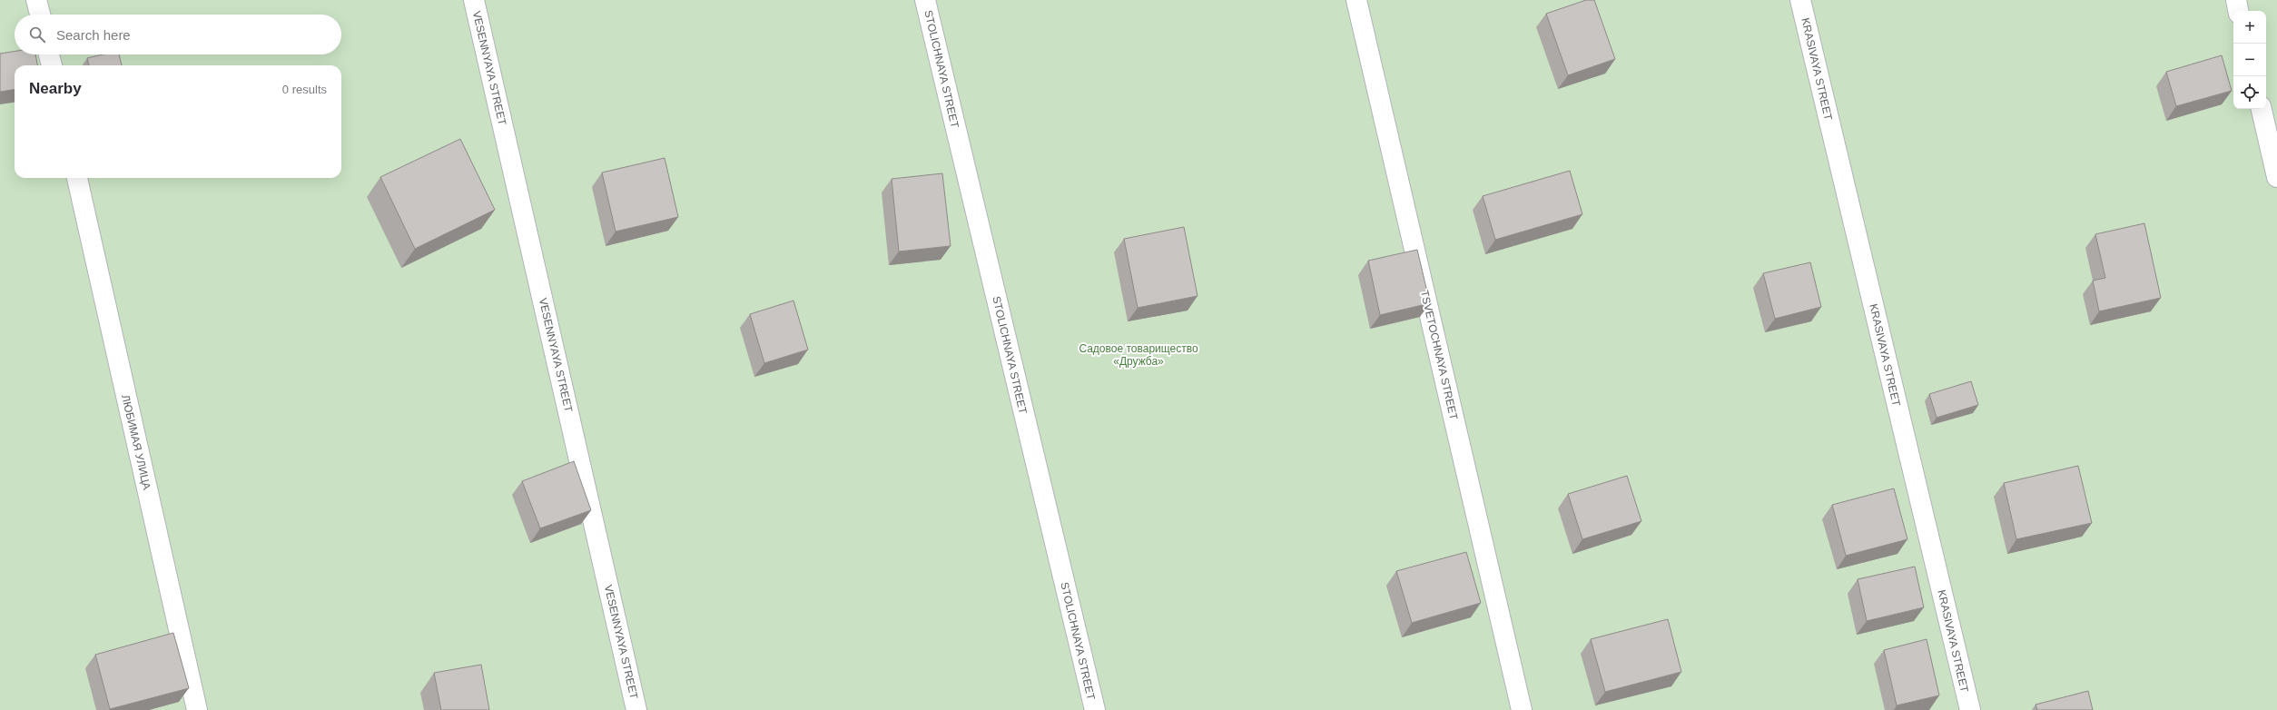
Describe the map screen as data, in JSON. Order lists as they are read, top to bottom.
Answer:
{
  "streets": {
    "street": [
      "VESENNYAYA STREET",
      "STOLICHNAYA STREET",
      "KRASIVAYA STREET",
      "TSVETOCHNAYA STREET",
      "ЛЮБИМАЯ УЛИЦА"
    ]
  },
  "parks": ["Садовое товарищество «Дружба»"],
  "page": {
    "map_buttons": ["+", "−"],
    "search": "Search here",
    "heading": ["Nearby", "0 results"]
  }
}
